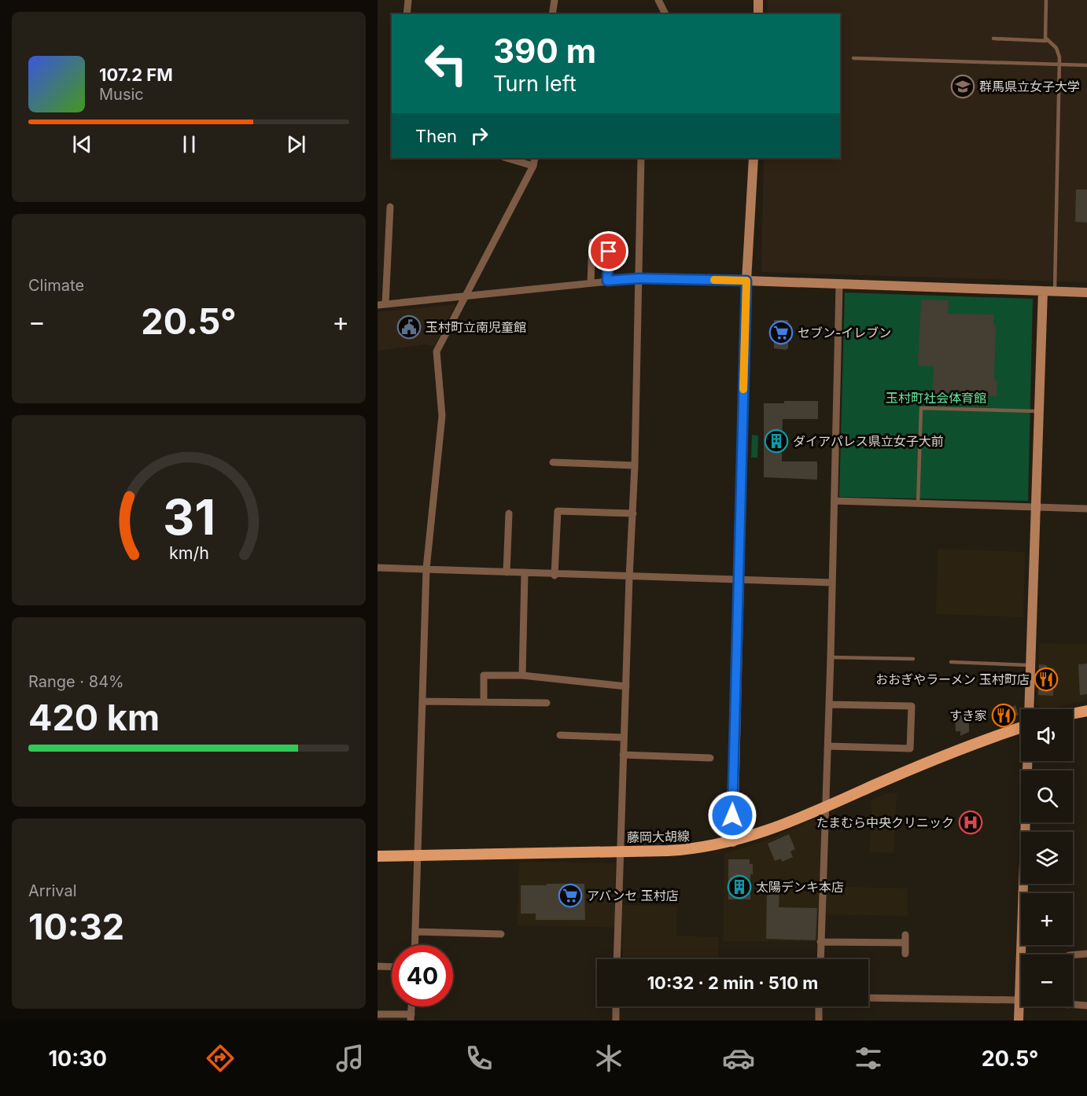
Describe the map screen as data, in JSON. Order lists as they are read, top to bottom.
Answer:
{
  "streets": {
    "main road": ["藤岡大胡線"]
  },
  "parks": ["玉村町社会体育館"],
  "places": {
    "school or university": ["群馬県立女子大学"],
    "public building": ["玉村町立南児童館"],
    "supermarket": ["セブン-イレブン", "アバンセ 玉村店"],
    "building": ["ダイアパレス県立女子大前", "太陽デンキ本店"],
    "restaurant": ["おおぎやラーメン 玉村町店", "すき家"],
    "hospital": ["たまむら中央クリニック"]
  },
  "page": {
    "turn": ["390 m", "Turn left"],
    "song": ["107.2 FM", "Music"],
    "then": "Then",
    "tile": [
      "Climate",
      ["Range · 84%", "420 km"],
      ["Arrival", "10:32"]
    ],
    "heat": ["−", "20.5°", "+"],
    "map_buttons": ["+", "−"],
    "limit": "40",
    "trip": "10:32 · 2 min · 510 m",
    "tabs": ["10:30", "20.5°"],
    "gauge": ["31", "km/h"]
  }
}
